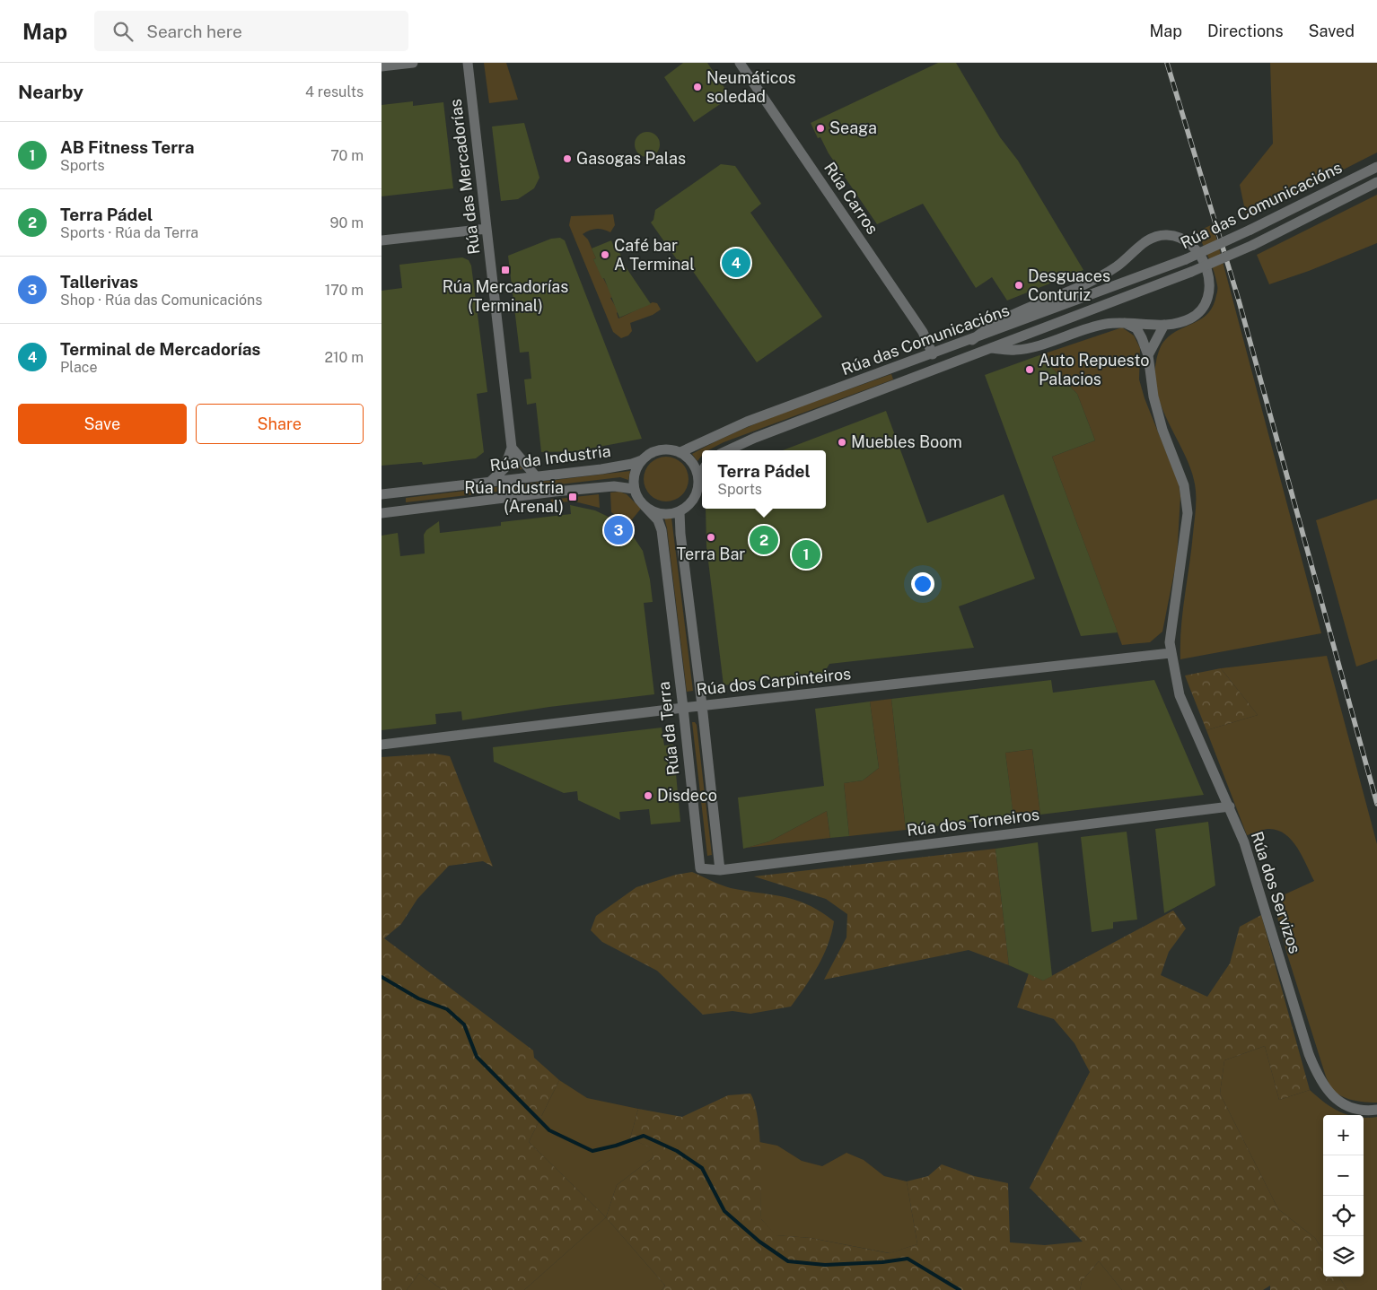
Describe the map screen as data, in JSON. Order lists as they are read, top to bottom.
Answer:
{
  "streets": {
    "street": [
      "Rúa das Mercadorías",
      "Rúa Carros",
      "Rúa das Comunicacións",
      "Rúa da Industria",
      "Rúa dos Carpinteiros",
      "Rúa da Terra",
      "Rúa dos Torneiros",
      "Rúa dos Servizos"
    ]
  },
  "crossings": [
    ["Rúa das Mercadorías", "Rúa da Industria"],
    ["Rúa Carros", "Rúa das Comunicacións"],
    ["Rúa das Comunicacións", "Rúa da Industria"],
    ["Rúa das Comunicacións", "Rúa da Terra"],
    ["Rúa da Industria", "Rúa da Terra"],
    ["Rúa dos Carpinteiros", "Rúa da Terra"],
    ["Rúa dos Carpinteiros", "Rúa dos Servizos"],
    ["Rúa da Terra", "Rúa dos Torneiros"],
    ["Rúa dos Torneiros", "Rúa dos Servizos"]
  ],
  "places": {
    "other": [
      "Neumáticos soledad",
      "Seaga",
      "Gasogas Palas",
      "Café bar A Terminal",
      "Desguaces Conturiz",
      "Auto Repuesto Palacios",
      "Muebles Boom",
      "Terra Bar",
      "Disdeco"
    ],
    "transit": ["Rúa Mercadorías (Terminal)", "Rúa Industria (Arenal)"]
  },
  "page": {
    "header": "Map",
    "search": "Search here",
    "nav": ["Map", "Directions", "Saved"],
    "heading": ["Nearby", "4 results"],
    "list": [
      {
        "mark": "1",
        "name": "AB Fitness Terra",
        "note": "Sports",
        "value": "70 m"
      },
      {
        "mark": "2",
        "name": "Terra Pádel",
        "note": "Sports · Rúa da Terra",
        "value": "90 m"
      },
      {
        "mark": "3",
        "name": "Tallerivas",
        "note": "Shop · Rúa das Comunicacións",
        "value": "170 m"
      },
      {
        "mark": "4",
        "name": "Terminal de Mercadorías",
        "note": "Place",
        "value": "210 m"
      }
    ],
    "pins": [
      "4",
      "3",
      "2",
      "1"
    ],
    "buttons": ["Save", "Share"],
    "popup": ["Terra Pádel", "Sports"],
    "map_buttons": ["+", "−"]
  }
}
